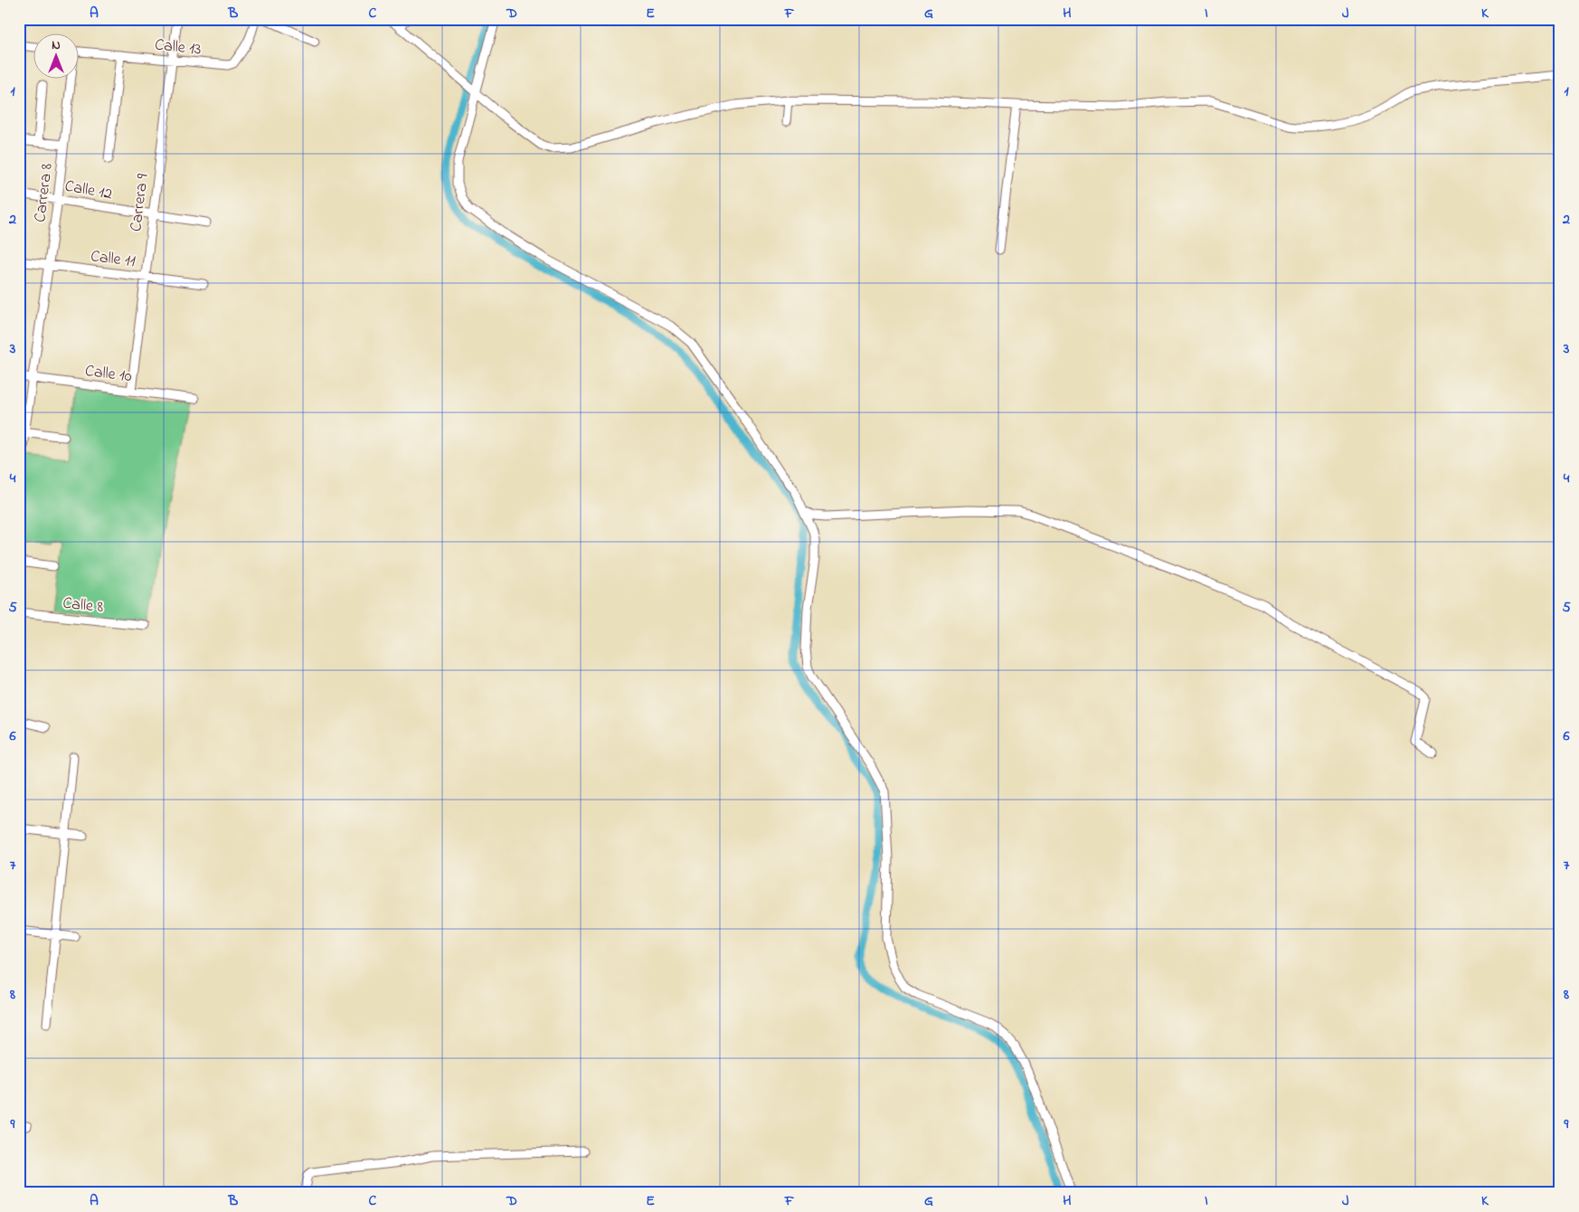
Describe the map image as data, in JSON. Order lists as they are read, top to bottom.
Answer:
{
  "streets": {
    "street": [
      "Calle 13",
      "Calle 12",
      "Carrera 8",
      "Carrera 9",
      "Calle 11",
      "Calle 10",
      "Calle 8"
    ]
  },
  "crossings": [
    ["Calle 13", "Carrera 9"],
    ["Calle 12", "Carrera 8"],
    ["Calle 12", "Carrera 9"],
    ["Carrera 8", "Calle 11"],
    ["Carrera 8", "Calle 10"],
    ["Carrera 9", "Calle 11"],
    ["Carrera 9", "Calle 10"]
  ],
  "north": "top",
  "grid": {
    "columns": [
      "A",
      "B",
      "C",
      "D",
      "E",
      "F",
      "G",
      "H",
      "I",
      "J",
      "K"
    ],
    "rows": [
      "1",
      "2",
      "3",
      "4",
      "5",
      "6",
      "7",
      "8",
      "9"
    ]
  }
}
